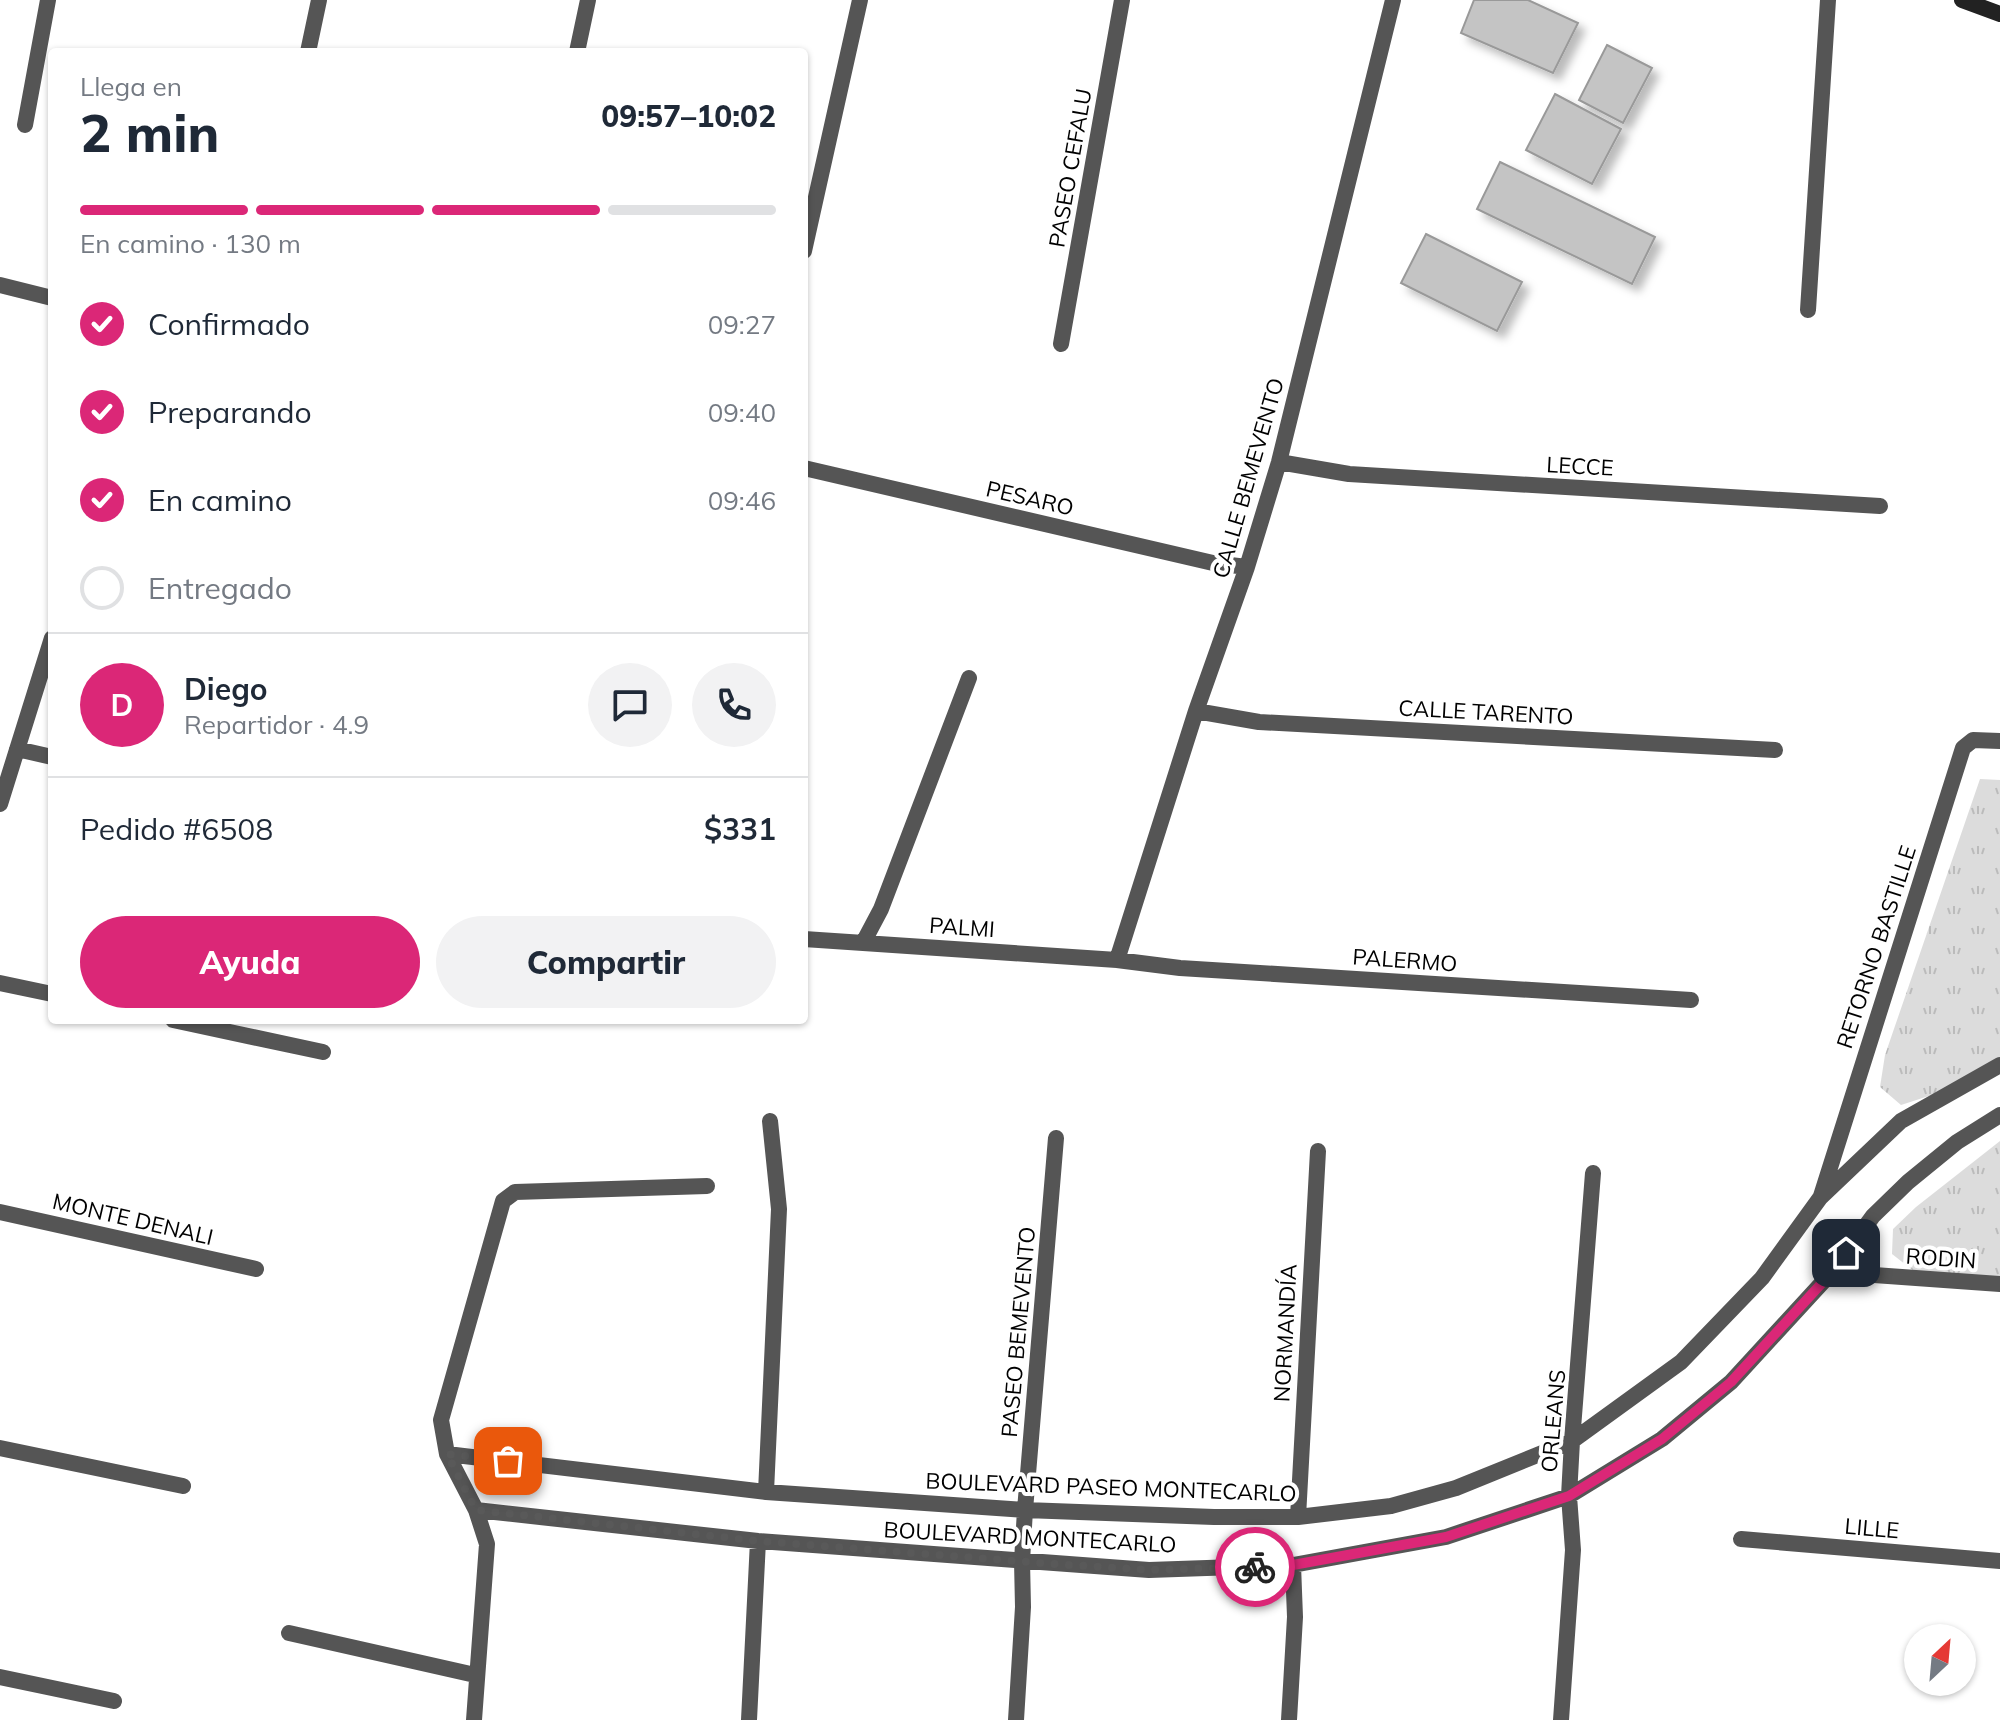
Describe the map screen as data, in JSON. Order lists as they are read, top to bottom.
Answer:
{
  "streets": {
    "street": [
      "PASEO CEFALU",
      "LECCE",
      "CALLE BEMEVENTO",
      "PESARO",
      "CALLE TARENTO",
      "PALMI",
      "RETORNO BASTILLE",
      "PALERMO",
      "MONTE DENALI",
      "RODIN",
      "PASEO BEMEVENTO",
      "NORMANDÍA",
      "ORLEANS",
      "BOULEVARD PASEO MONTECARLO",
      "LILLE",
      "BOULEVARD MONTECARLO"
    ]
  },
  "crossings": [
    ["LECCE", "CALLE BEMEVENTO"],
    ["CALLE BEMEVENTO", "PESARO"],
    ["CALLE BEMEVENTO", "CALLE TARENTO"],
    ["CALLE BEMEVENTO", "PALMI"],
    ["CALLE BEMEVENTO", "PALERMO"],
    ["PALMI", "PALERMO"],
    ["RETORNO BASTILLE", "BOULEVARD PASEO MONTECARLO"],
    ["RODIN", "BOULEVARD MONTECARLO"],
    ["PASEO BEMEVENTO", "BOULEVARD PASEO MONTECARLO"],
    ["PASEO BEMEVENTO", "BOULEVARD MONTECARLO"],
    ["NORMANDÍA", "BOULEVARD PASEO MONTECARLO"],
    ["ORLEANS", "BOULEVARD PASEO MONTECARLO"],
    ["ORLEANS", "BOULEVARD MONTECARLO"]
  ],
  "north": "top right",
  "page": {
    "heading": ["2 min", "Llega en", "09:57–10:02"],
    "panel": [
      "Diego",
      "Repartidor · 4.9",
      "Pedido #6508",
      "$331"
    ],
    "bar": "En camino · 130 m",
    "list": [
      ["Confirmado", "09:27"],
      ["Preparando", "09:40"],
      ["En camino", "09:46"],
      "Entregado"
    ],
    "round": "D",
    "buttons": ["Ayuda", "Compartir"]
  }
}
